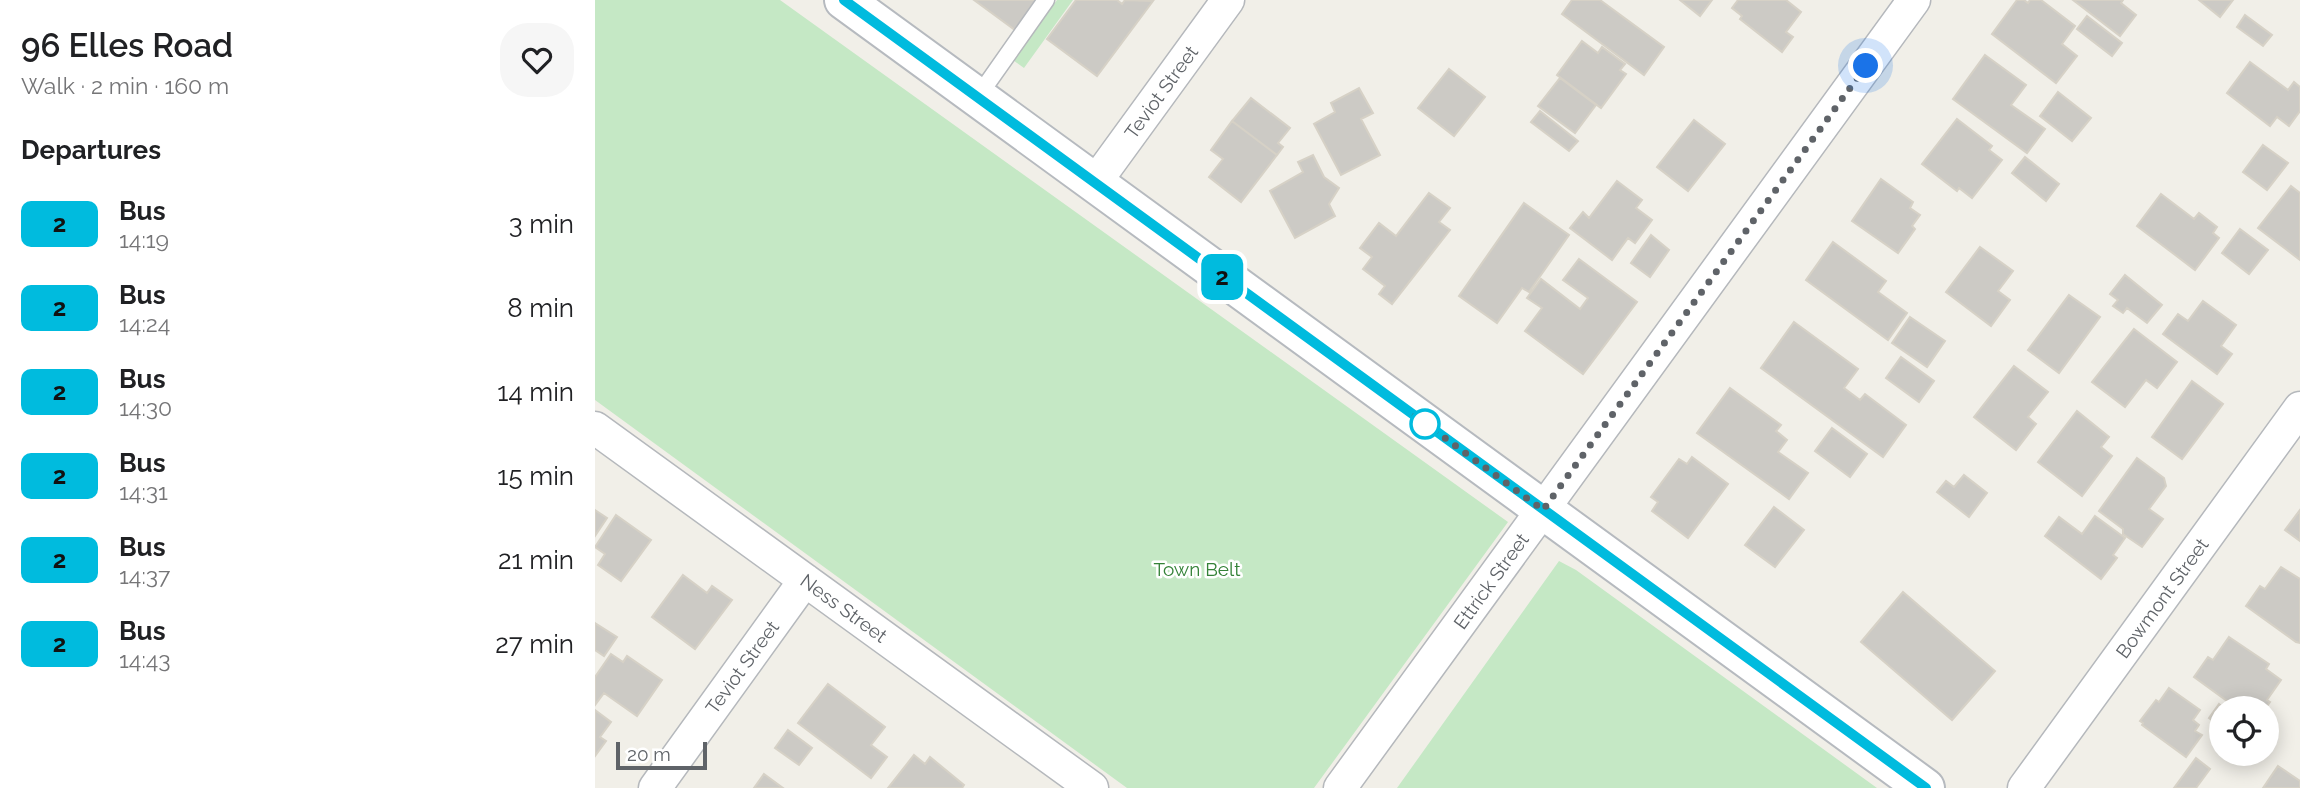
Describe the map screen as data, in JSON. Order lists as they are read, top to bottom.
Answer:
{
  "streets": {
    "street": [
      "Teviot Street",
      "Ettrick Street",
      "Bowmont Street",
      "Ness Street"
    ]
  },
  "crossings": [
    ["Teviot Street", "Ness Street"]
  ],
  "parks": ["Town Belt"],
  "lines": ["bus line 2"],
  "scale_bar": "20 m",
  "page": {
    "heading": [
      ["96 Elles Road", "Walk · 2 min · 160 m"],
      "Departures"
    ],
    "on_map": "2",
    "list": [
      {
        "mark": "2",
        "name": "Bus",
        "note": "14:19",
        "value": "3 min"
      },
      {
        "mark": "2",
        "name": "Bus",
        "note": "14:24",
        "value": "8 min"
      },
      {
        "mark": "2",
        "name": "Bus",
        "note": "14:30",
        "value": "14 min"
      },
      {
        "mark": "2",
        "name": "Bus",
        "note": "14:31",
        "value": "15 min"
      },
      {
        "mark": "2",
        "name": "Bus",
        "note": "14:37",
        "value": "21 min"
      },
      {
        "mark": "2",
        "name": "Bus",
        "note": "14:43",
        "value": "27 min"
      }
    ],
    "scale": "20 m"
  }
}
